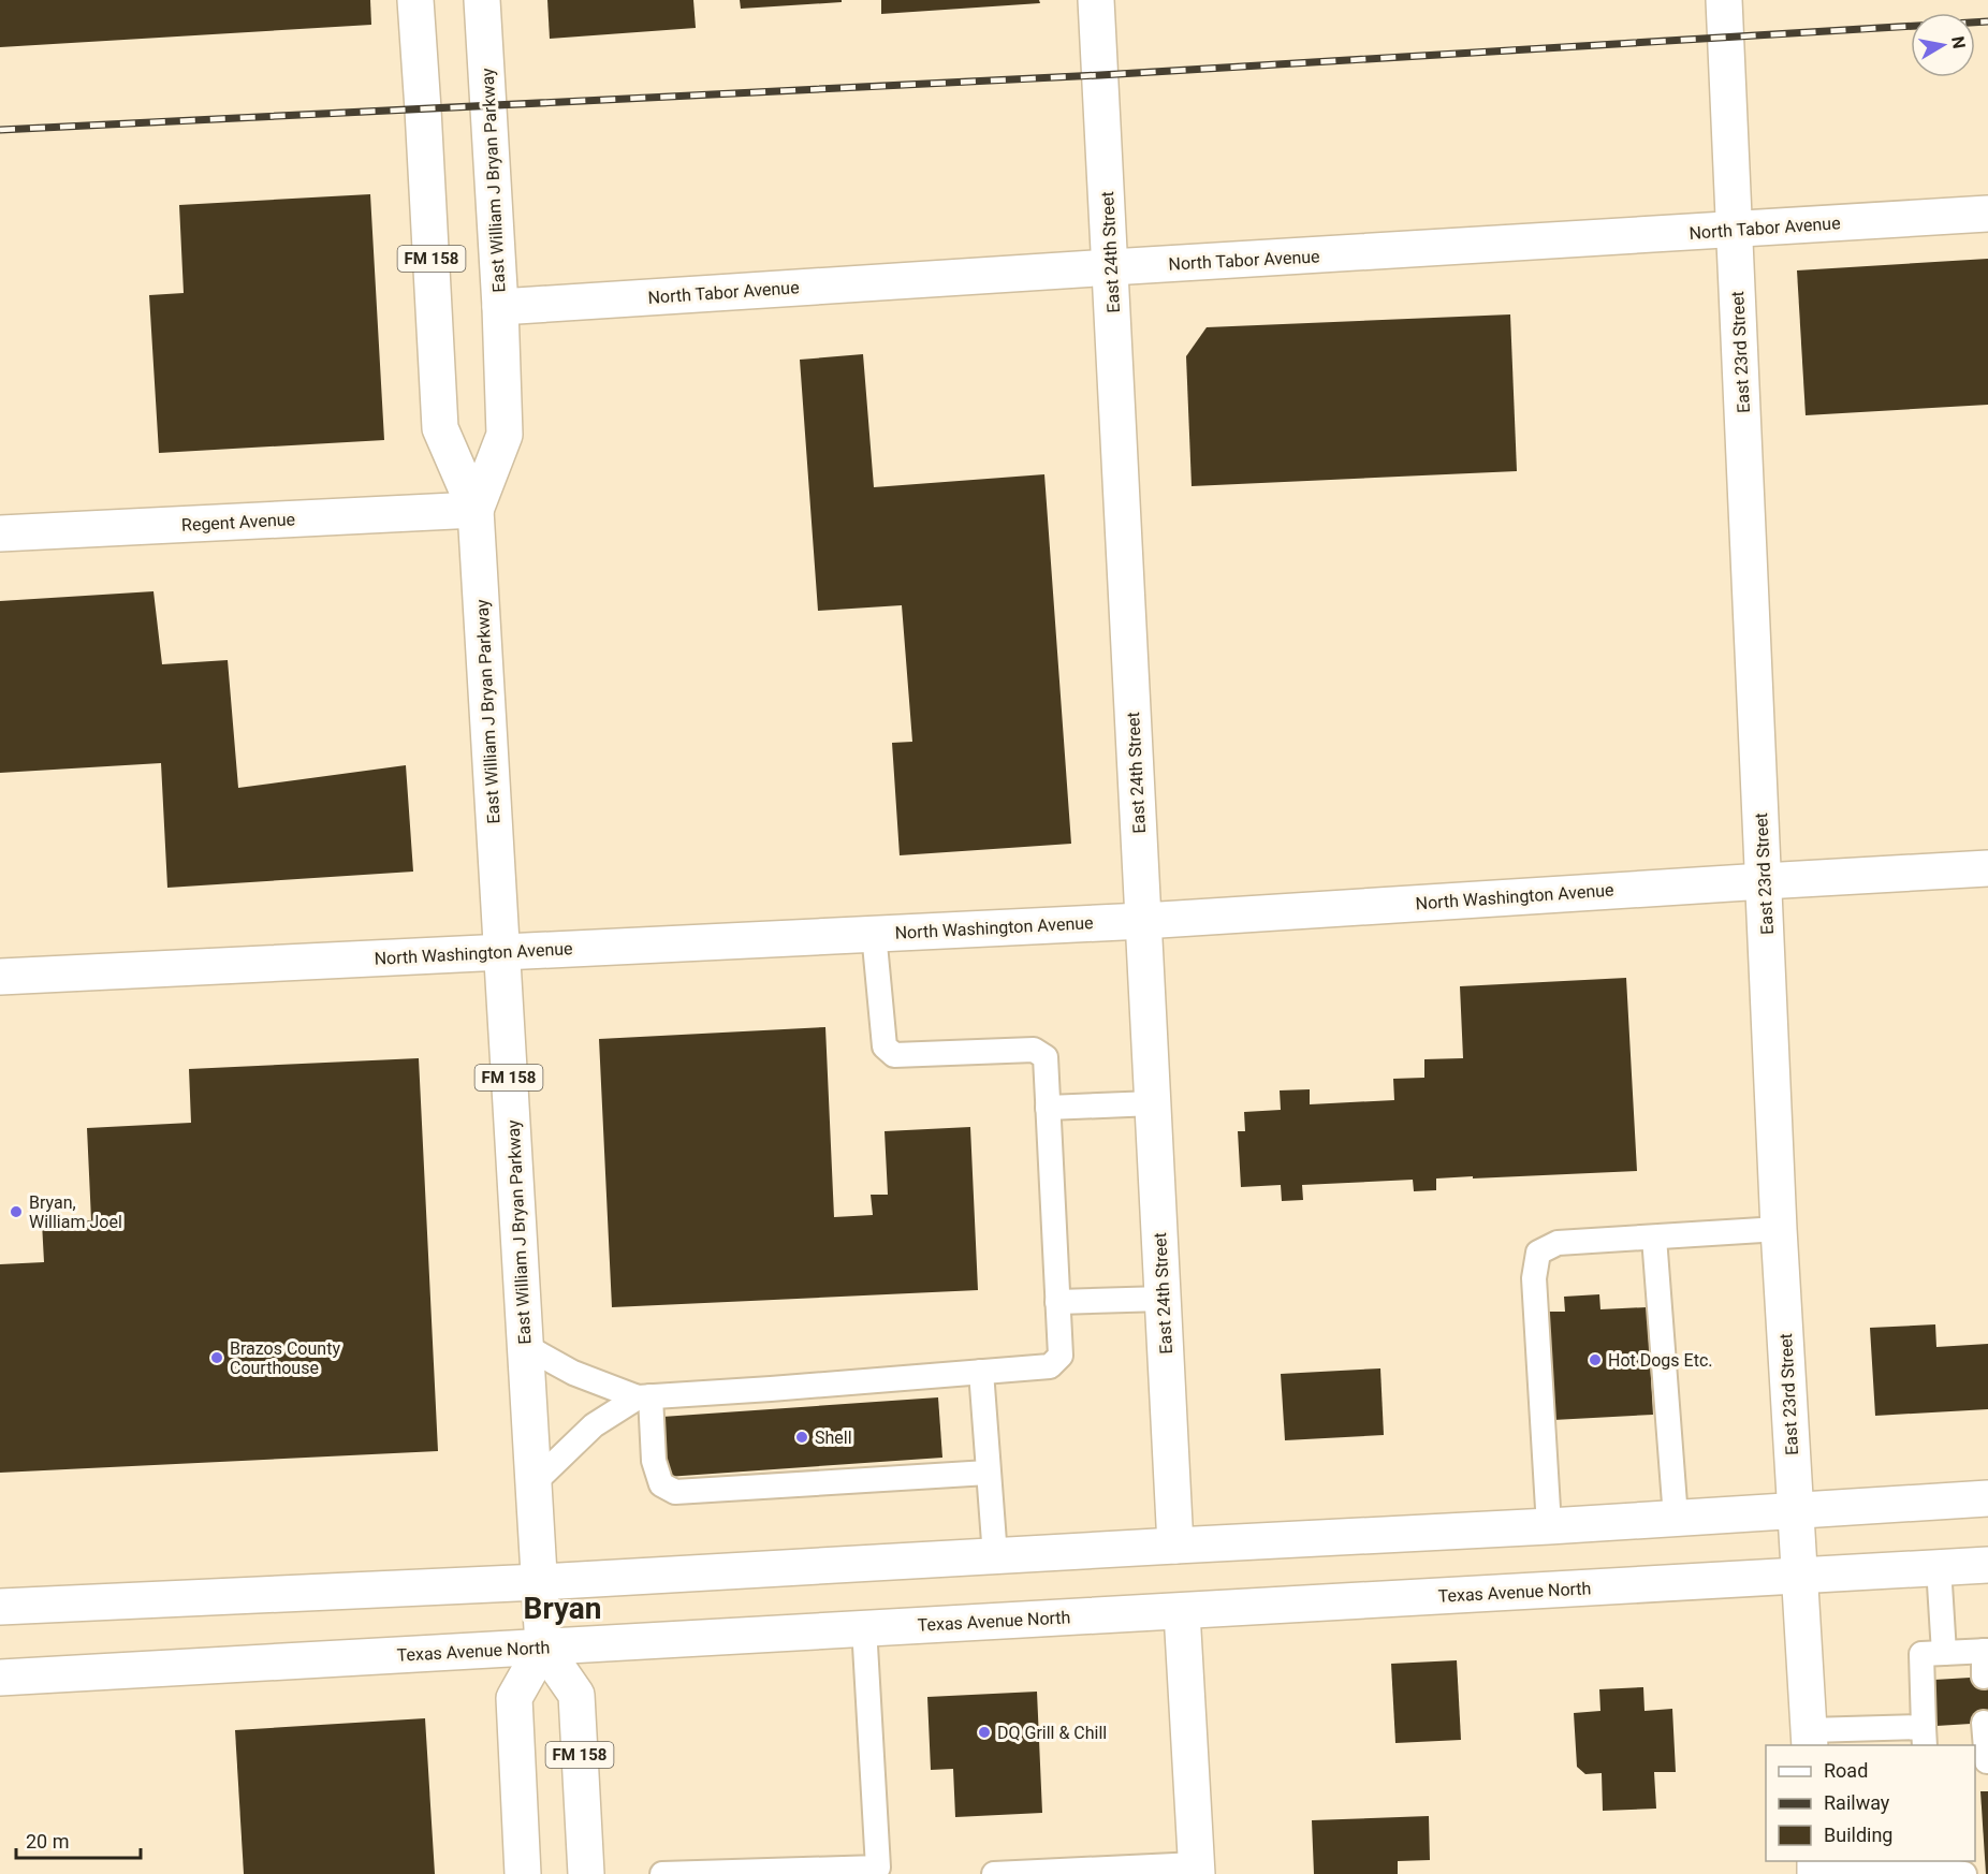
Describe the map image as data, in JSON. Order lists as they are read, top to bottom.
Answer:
{
  "streets": {
    "street": [
      "East William J Bryan Parkway",
      "North Tabor Avenue",
      "East 24th Street",
      "FM 158",
      "East 23rd Street",
      "Regent Avenue",
      "North Washington Avenue",
      "Texas Avenue North"
    ]
  },
  "crossings": [
    ["East William J Bryan Parkway", "North Tabor Avenue"],
    ["East William J Bryan Parkway", "FM 158"],
    ["East William J Bryan Parkway", "Regent Avenue"],
    ["East William J Bryan Parkway", "North Washington Avenue"],
    ["East William J Bryan Parkway", "Texas Avenue North"],
    ["North Tabor Avenue", "East 24th Street"],
    ["North Tabor Avenue", "East 23rd Street"],
    ["East 24th Street", "North Washington Avenue"],
    ["FM 158", "Texas Avenue North"],
    ["East 23rd Street", "North Washington Avenue"],
    ["East 23rd Street", "Texas Avenue North"]
  ],
  "districts": ["Bryan"],
  "places": [
    "Bryan, William Joel",
    "Brazos County Courthouse",
    "Hot Dogs Etc.",
    "Shell",
    "DQ Grill & Chill"
  ],
  "legend": ["Road", "Railway", "Building"],
  "scale_bar": "20 m",
  "north": "right"
}
